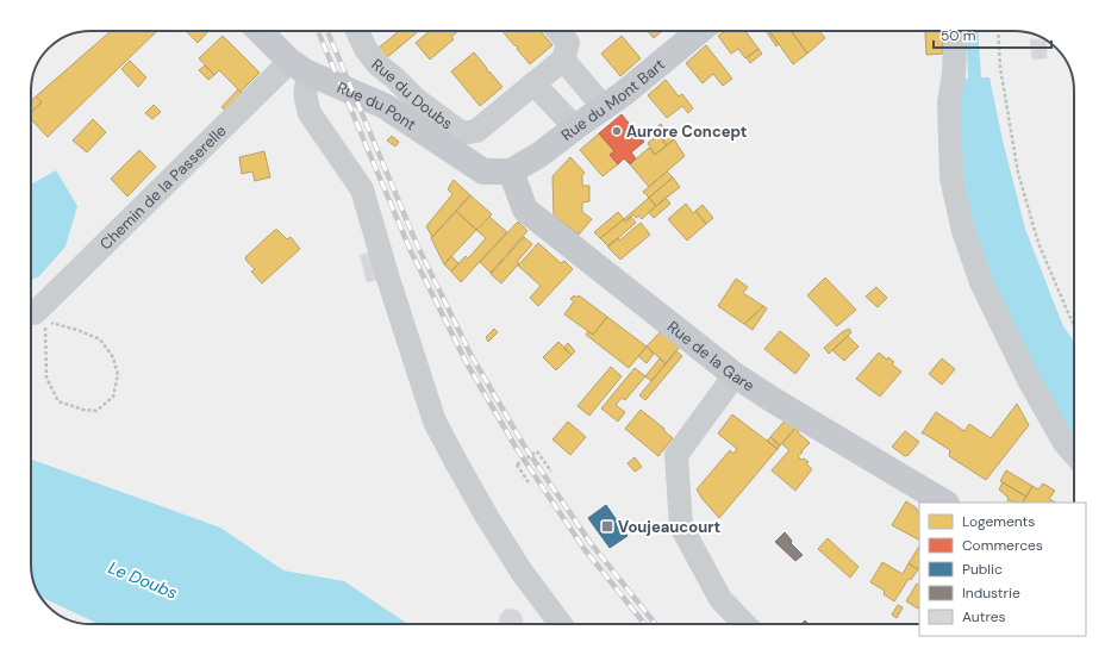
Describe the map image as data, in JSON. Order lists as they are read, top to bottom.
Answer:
{
  "streets": {
    "main road": ["Rue du Mont Bart", "Rue du Pont", "Rue de la Gare"],
    "street": ["Rue du Doubs", "Chemin de la Passerelle"]
  },
  "crossings": [
    ["Rue du Mont Bart", "Rue du Pont"],
    ["Rue du Mont Bart", "Rue de la Gare"],
    ["Rue du Pont", "Chemin de la Passerelle"],
    ["Rue du Pont", "Rue de la Gare"]
  ],
  "water": ["Le Doubs"],
  "places": {
    "other": ["Aurore Concept"],
    "transit": ["Voujeaucourt"]
  },
  "legend": [
    "Logements",
    "Commerces",
    "Public",
    "Industrie",
    "Autres"
  ],
  "scale_bar": "50 m"
}
